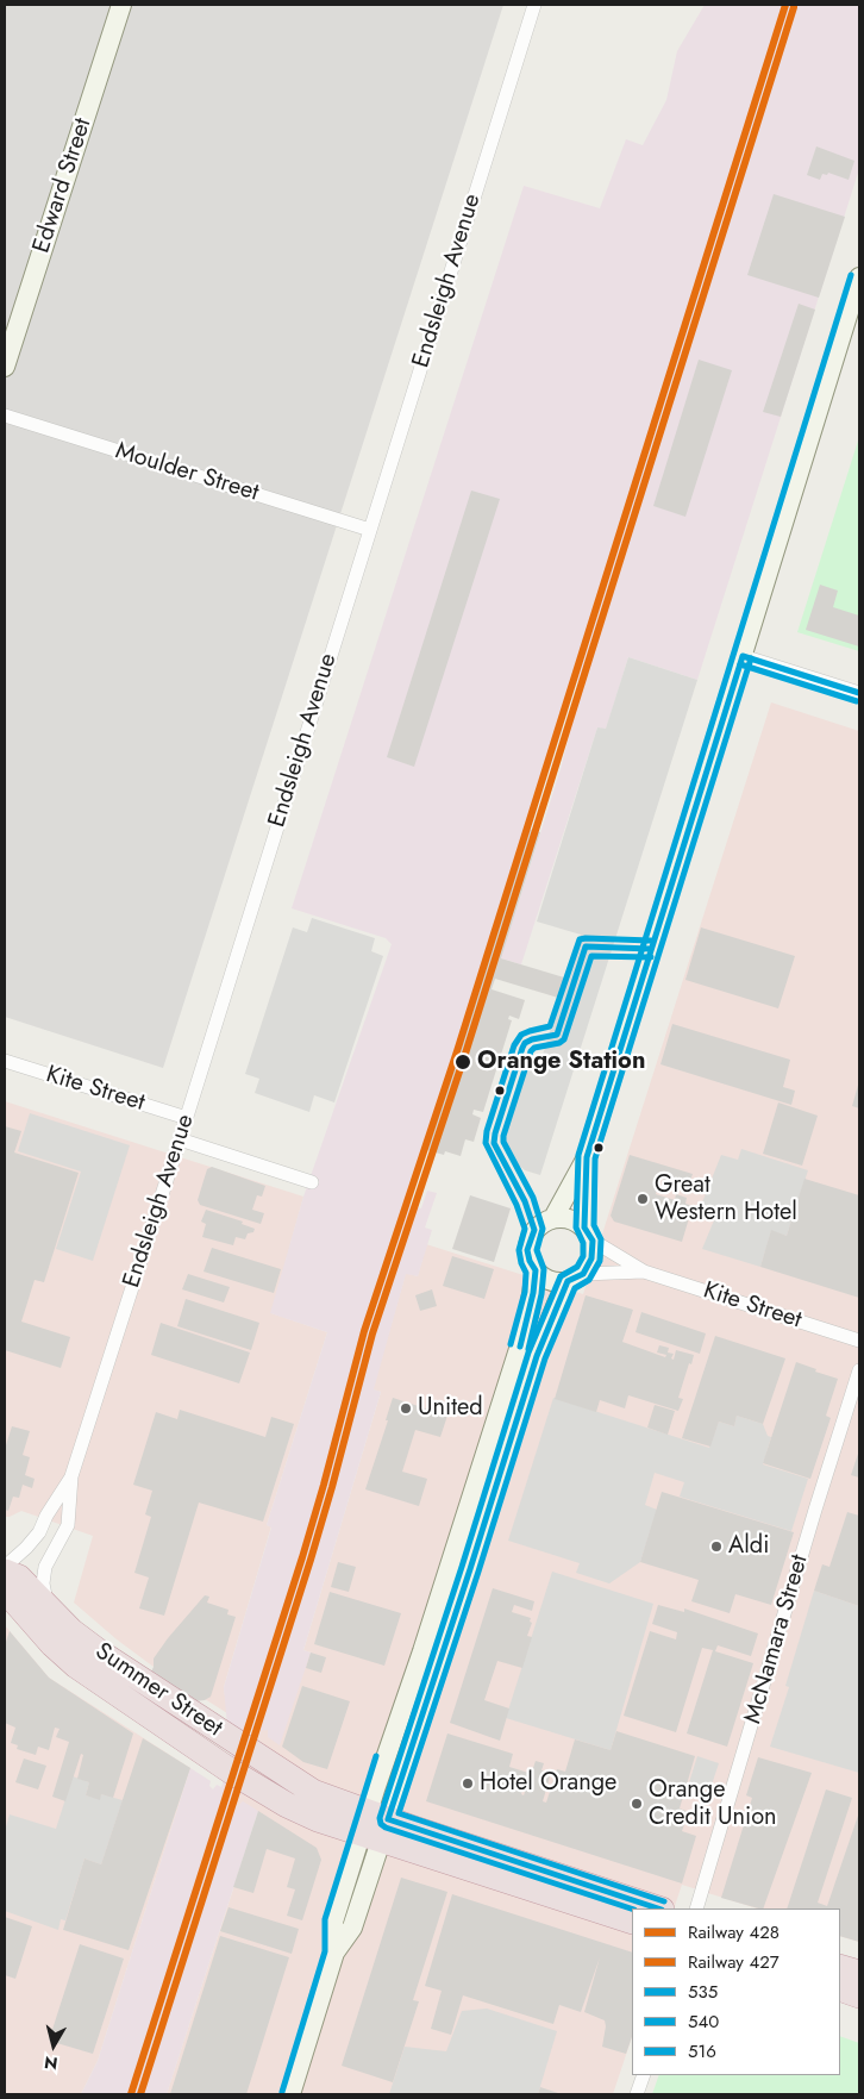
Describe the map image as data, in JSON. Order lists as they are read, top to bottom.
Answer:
{
  "streets": {
    "highway": ["Summer Street"],
    "main road": ["Edward Street"],
    "street": [
      "Endsleigh Avenue",
      "Moulder Street",
      "Kite Street",
      "McNamara Street"
    ]
  },
  "crossings": [
    ["Endsleigh Avenue", "Moulder Street"],
    ["Endsleigh Avenue", "Kite Street"],
    ["Endsleigh Avenue", "Summer Street"]
  ],
  "places": [
    "Orange Station",
    "Great Western Hotel",
    "United",
    "Aldi",
    "Hotel Orange",
    "Orange Credit Union"
  ],
  "lines": [
    "rail line 428",
    "rail line 427",
    "transit line 516",
    "transit line 535",
    "transit line 540"
  ],
  "legend": [
    "Railway 428",
    "Railway 427",
    "535",
    "540",
    "516"
  ],
  "north": "bottom"
}
